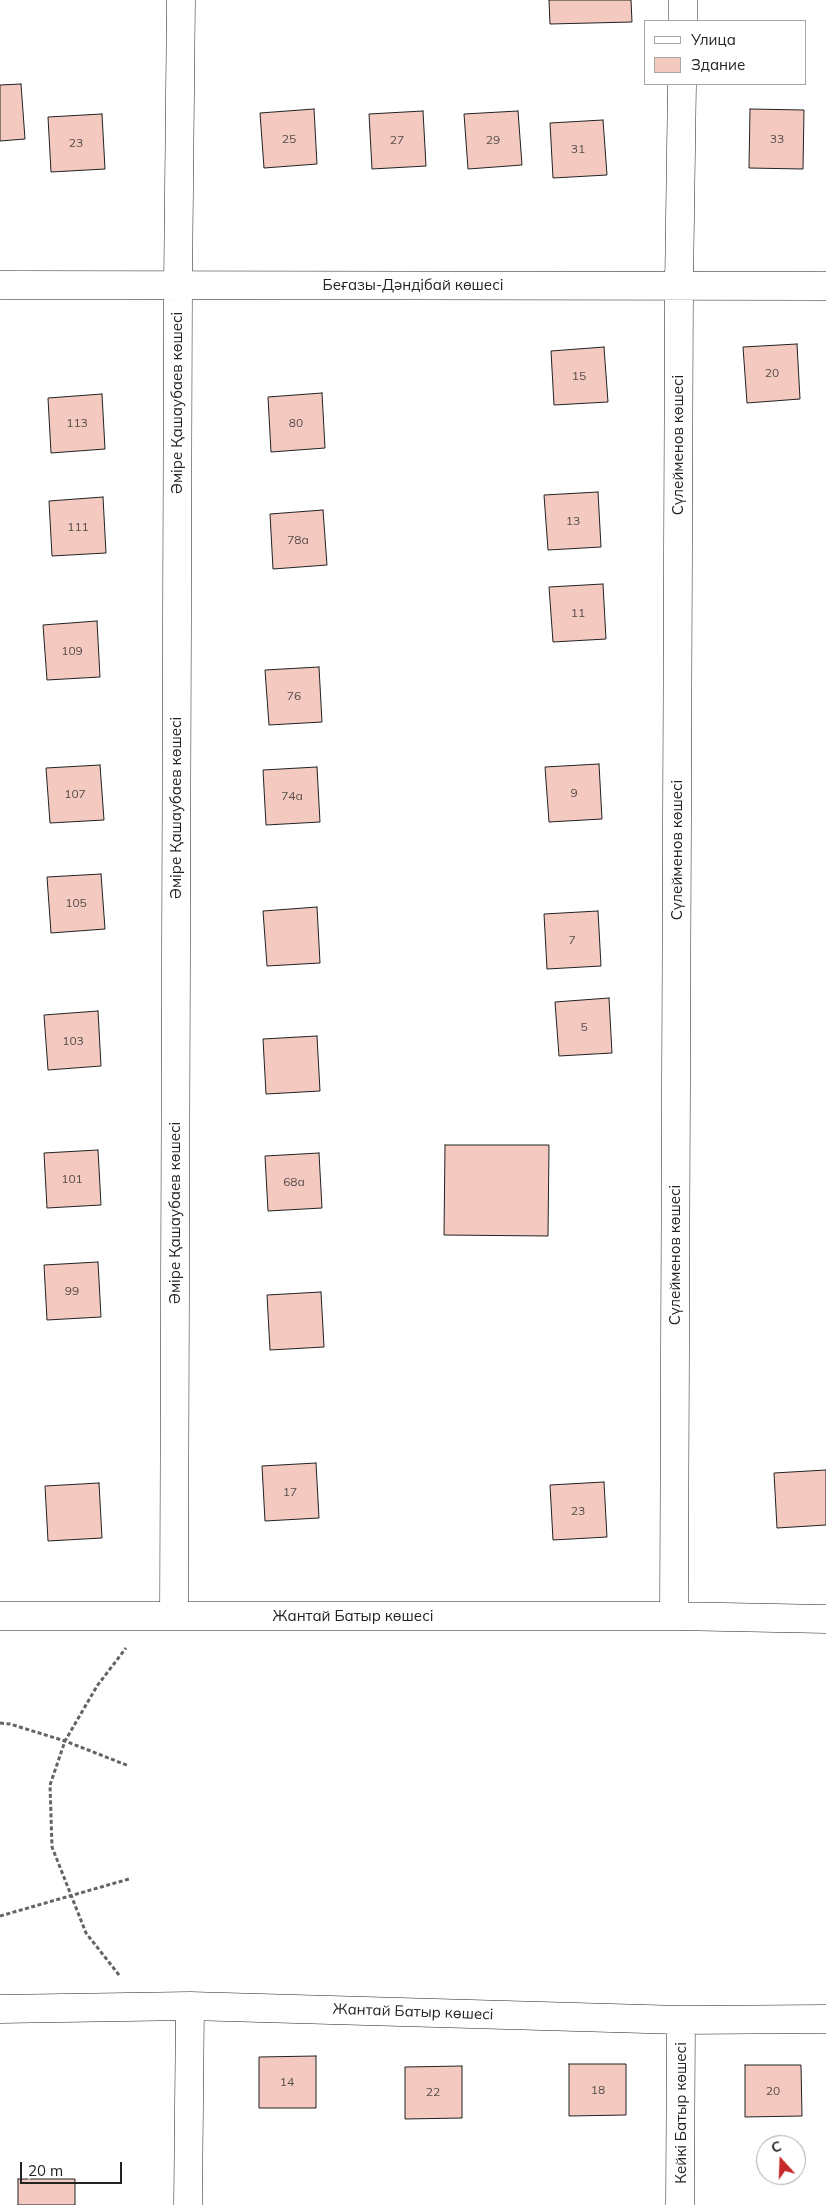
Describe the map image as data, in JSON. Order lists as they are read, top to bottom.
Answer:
{
  "streets": {
    "street": [
      "Беғазы-Дәндібай көшесі",
      "Әміре Қашаубаев көшесі",
      "Сүлейменов көшесі",
      "Жантай Батыр көшесі",
      "Кейкі Батыр көшесі"
    ]
  },
  "crossings": [
    ["Беғазы-Дәндібай көшесі", "Әміре Қашаубаев көшесі"],
    ["Беғазы-Дәндібай көшесі", "Сүлейменов көшесі"],
    ["Әміре Қашаубаев көшесі", "Жантай Батыр көшесі"],
    ["Сүлейменов көшесі", "Жантай Батыр көшесі"],
    ["Жантай Батыр көшесі", "Кейкі Батыр көшесі"]
  ],
  "house_numbers": [
    "25",
    "33",
    "27",
    "29",
    "23",
    "31",
    "20",
    "15",
    "113",
    "80",
    "13",
    "111",
    "78а",
    "11",
    "109",
    "76",
    "9",
    "107",
    "74а",
    "105",
    "7",
    "5",
    "103",
    "101",
    "68а",
    "99",
    "17",
    "23",
    "14",
    "18",
    "20",
    "22"
  ],
  "legend": ["Улица", "Здание"],
  "scale_bar": "20 m",
  "north": "top"
}
